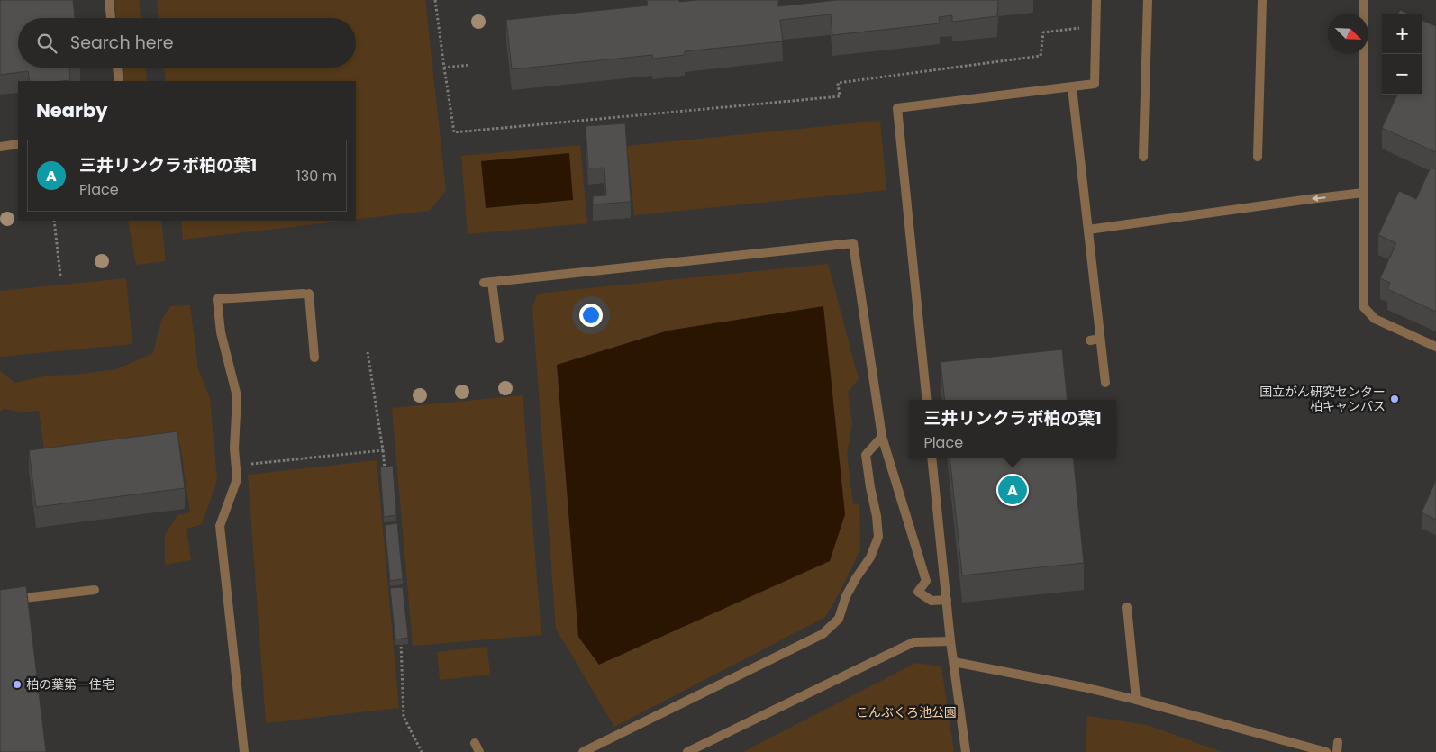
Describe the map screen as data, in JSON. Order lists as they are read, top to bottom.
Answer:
{
  "parks": ["こんぶくろ池公園"],
  "places": ["国立がん研究センター 柏キャンパス", "柏の葉第一住宅"],
  "north": "bottom right",
  "page": {
    "map_buttons": ["+", "−"],
    "search": "Search here",
    "heading": "Nearby",
    "list": [
      {
        "mark": "A",
        "name": "三井リンクラボ柏の葉1",
        "note": "Place",
        "value": "130 m"
      }
    ],
    "popup": ["三井リンクラボ柏の葉1", "Place"],
    "pins": "A"
  }
}
